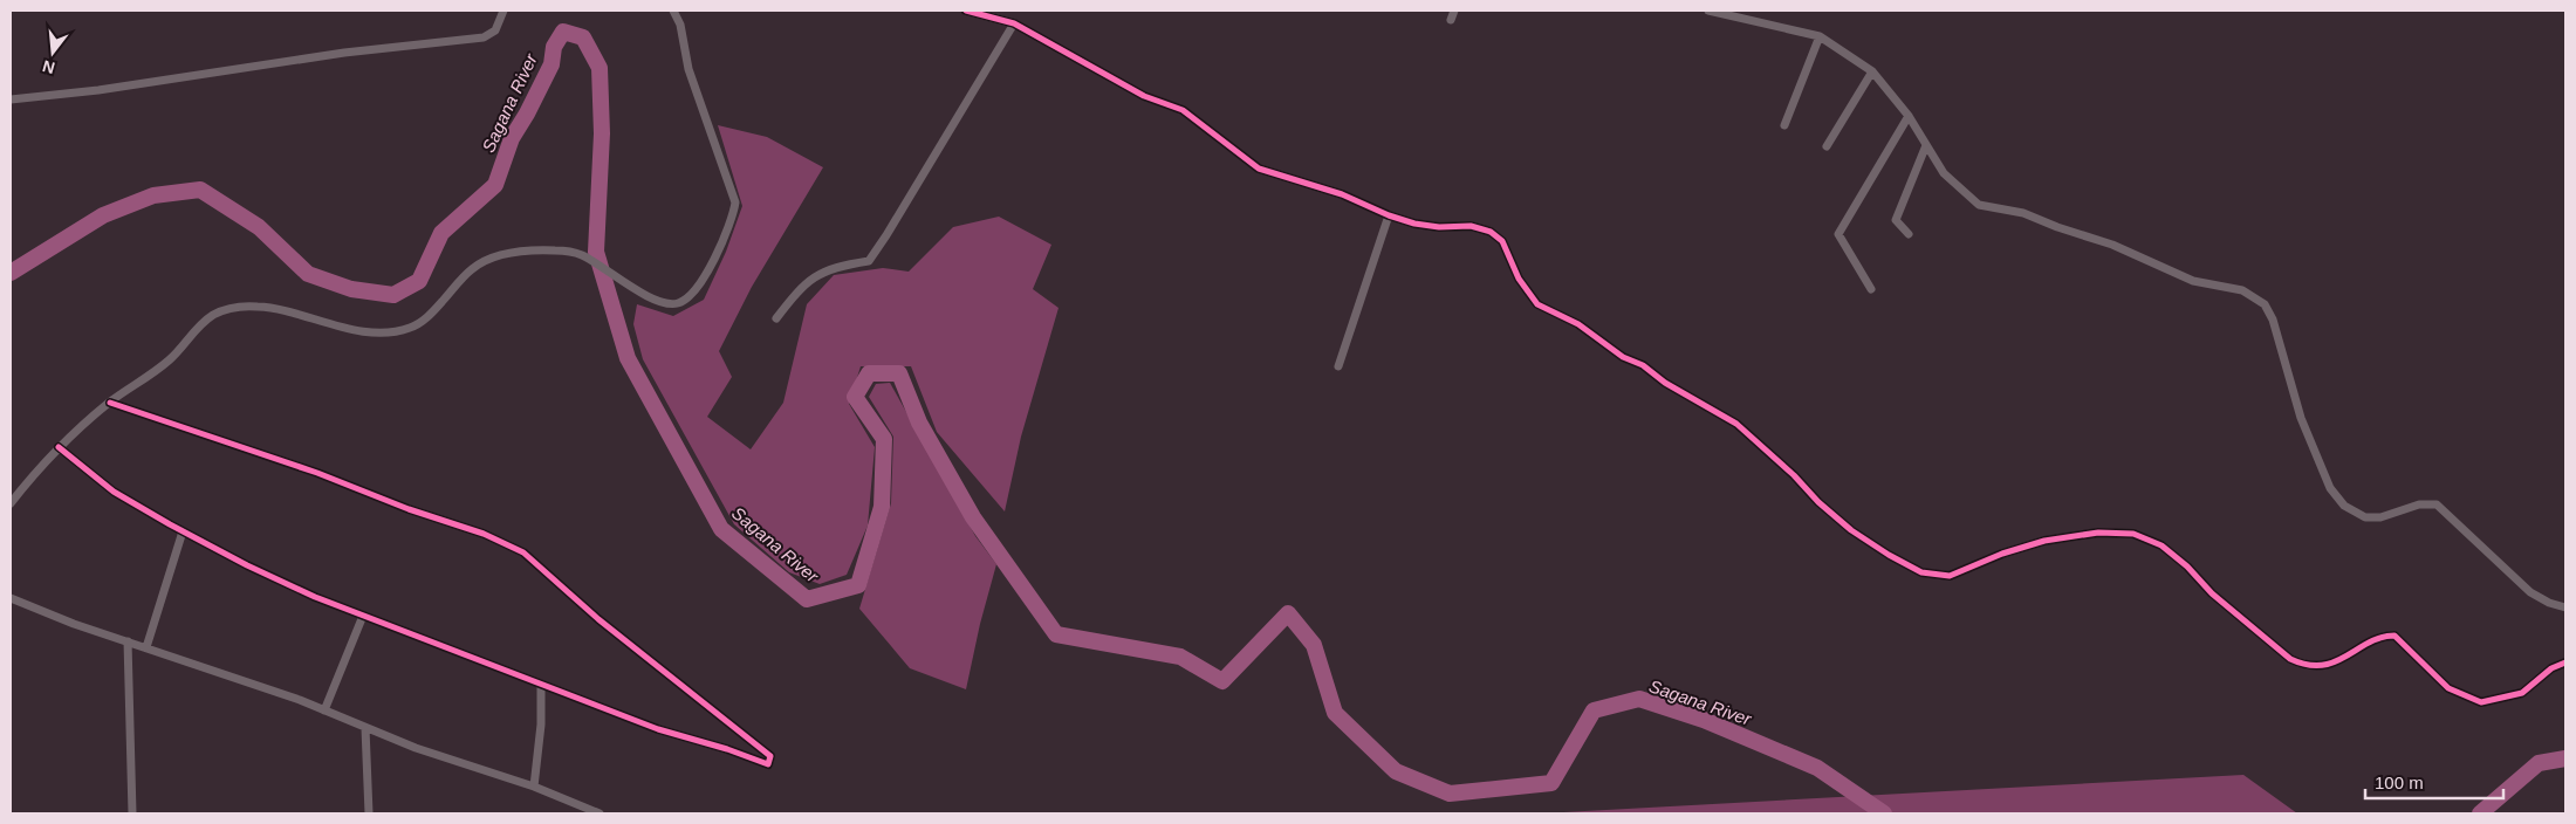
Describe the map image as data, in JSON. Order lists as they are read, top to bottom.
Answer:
{
  "water": ["Sagana River"],
  "scale_bar": "100 m",
  "north": "bottom"
}
